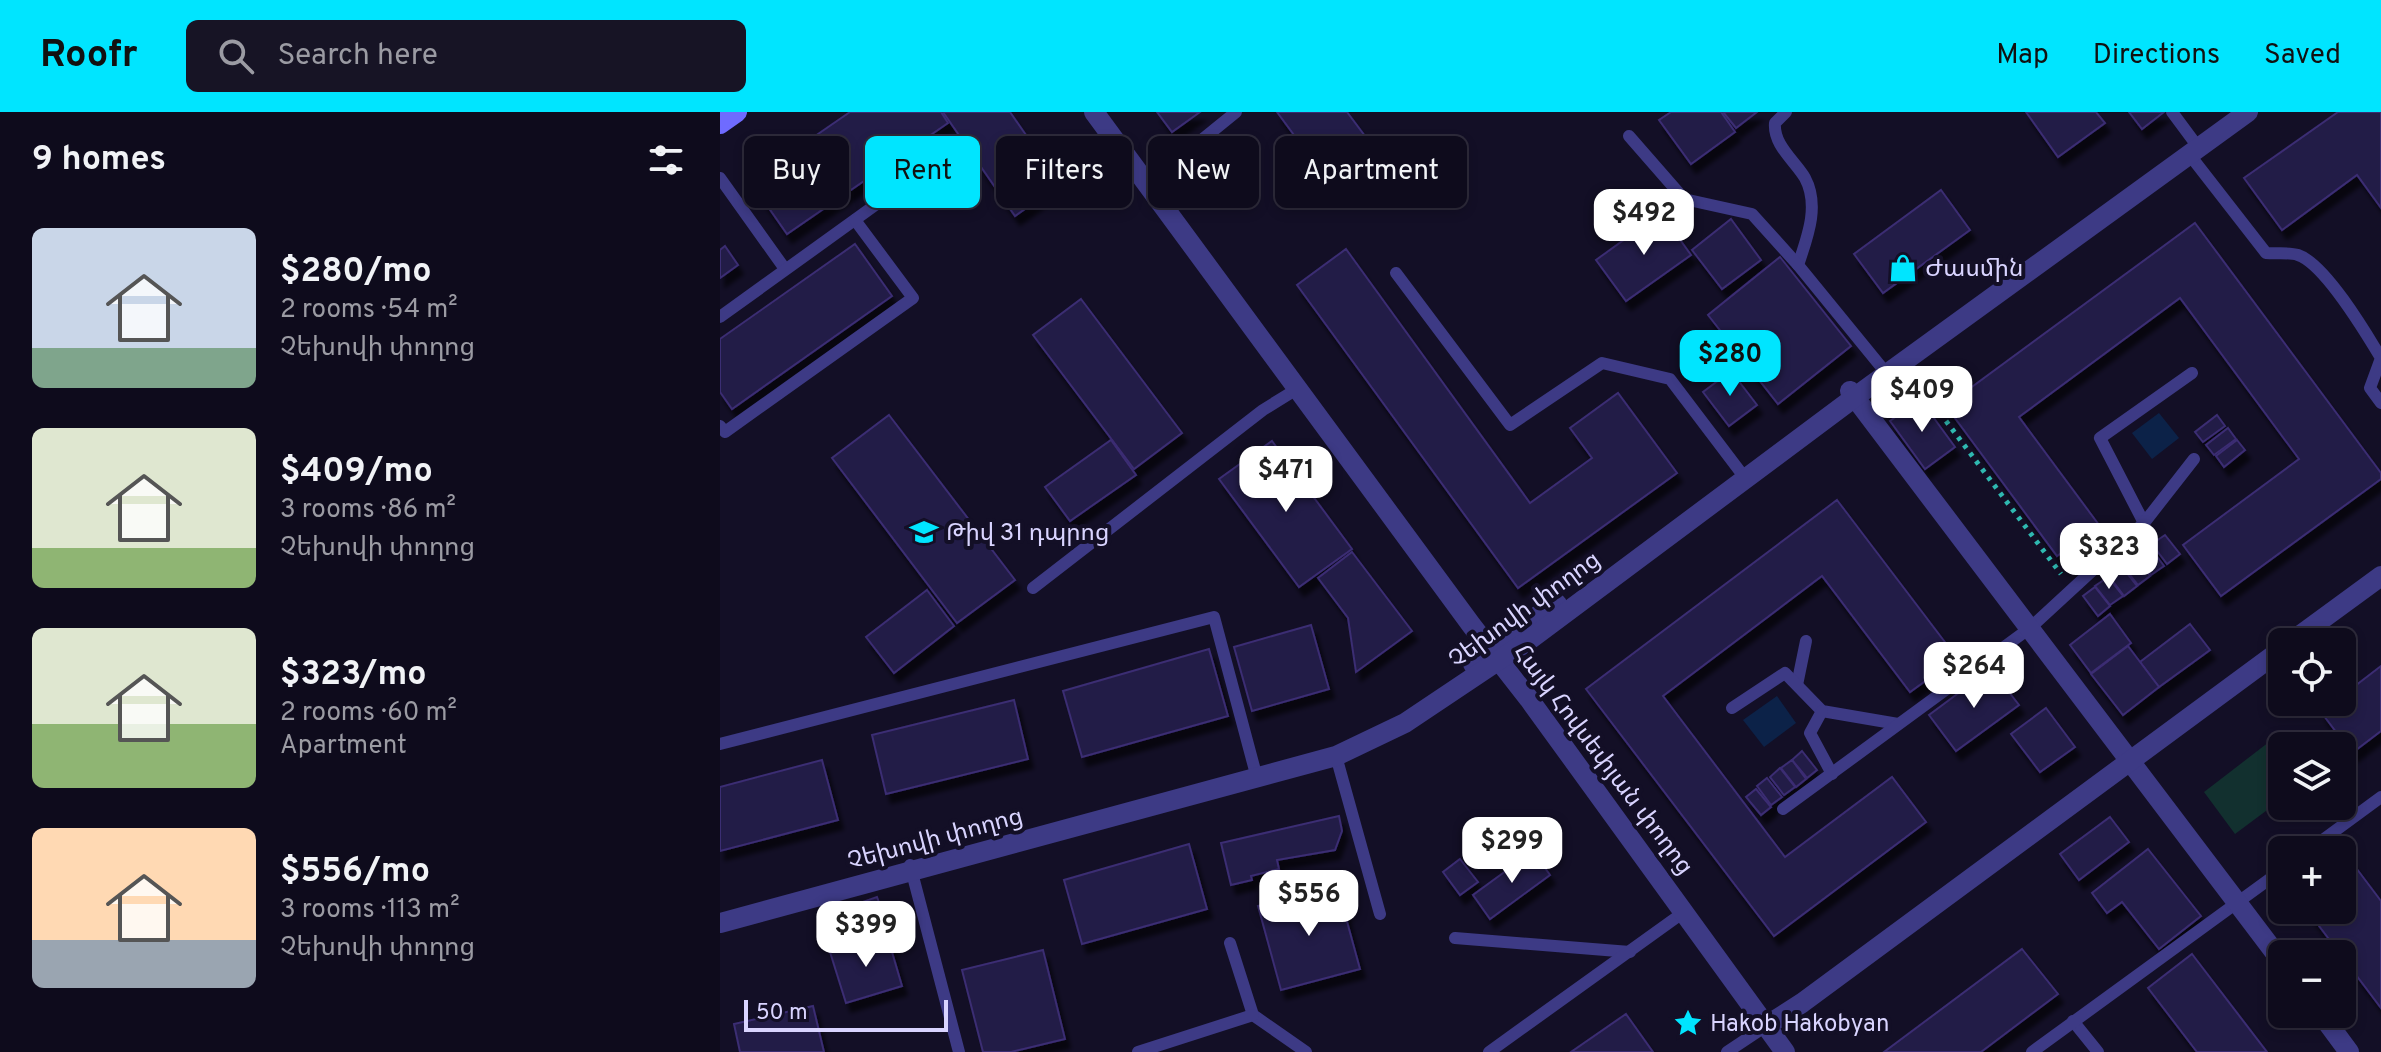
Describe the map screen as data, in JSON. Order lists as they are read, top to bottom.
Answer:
{
  "streets": {
    "street": ["Չեխովի փողոց", "Հայկ Հովսեփյան փողոց"]
  },
  "crossings": [
    ["Չեխովի փողոց", "Հայկ Հովսեփյան փողոց"]
  ],
  "places": {
    "shop": ["Ժասմին"],
    "school or university": ["Թիվ 31 դպրոց"],
    "place": ["Hakob Hakobyan"]
  },
  "scale_bar": "50 m",
  "page": {
    "header": "Roofr",
    "search": "Search here",
    "nav": ["Map", "Directions", "Saved"],
    "heading": "9 homes",
    "chip": [
      "Buy",
      "Rent",
      "Filters",
      "New",
      "Apartment"
    ],
    "price": [
      "$492",
      "$280",
      "$409",
      "$471",
      "$323",
      "$264",
      "$299",
      "$556",
      "$399"
    ],
    "list": [
      {
        "name": "$280/mo",
        "note": "2 rooms · 54 m² · Չեխովի փողոց"
      },
      {
        "name": "$409/mo",
        "note": "3 rooms · 86 m² · Չեխովի փողոց"
      },
      {
        "name": "$323/mo",
        "note": "2 rooms · 60 m² · Apartment"
      },
      {
        "name": "$556/mo",
        "note": "3 rooms · 113 m² · Չեխովի փողոց"
      }
    ],
    "map_buttons": ["+", "−"],
    "scale": "50 m"
  }
}
